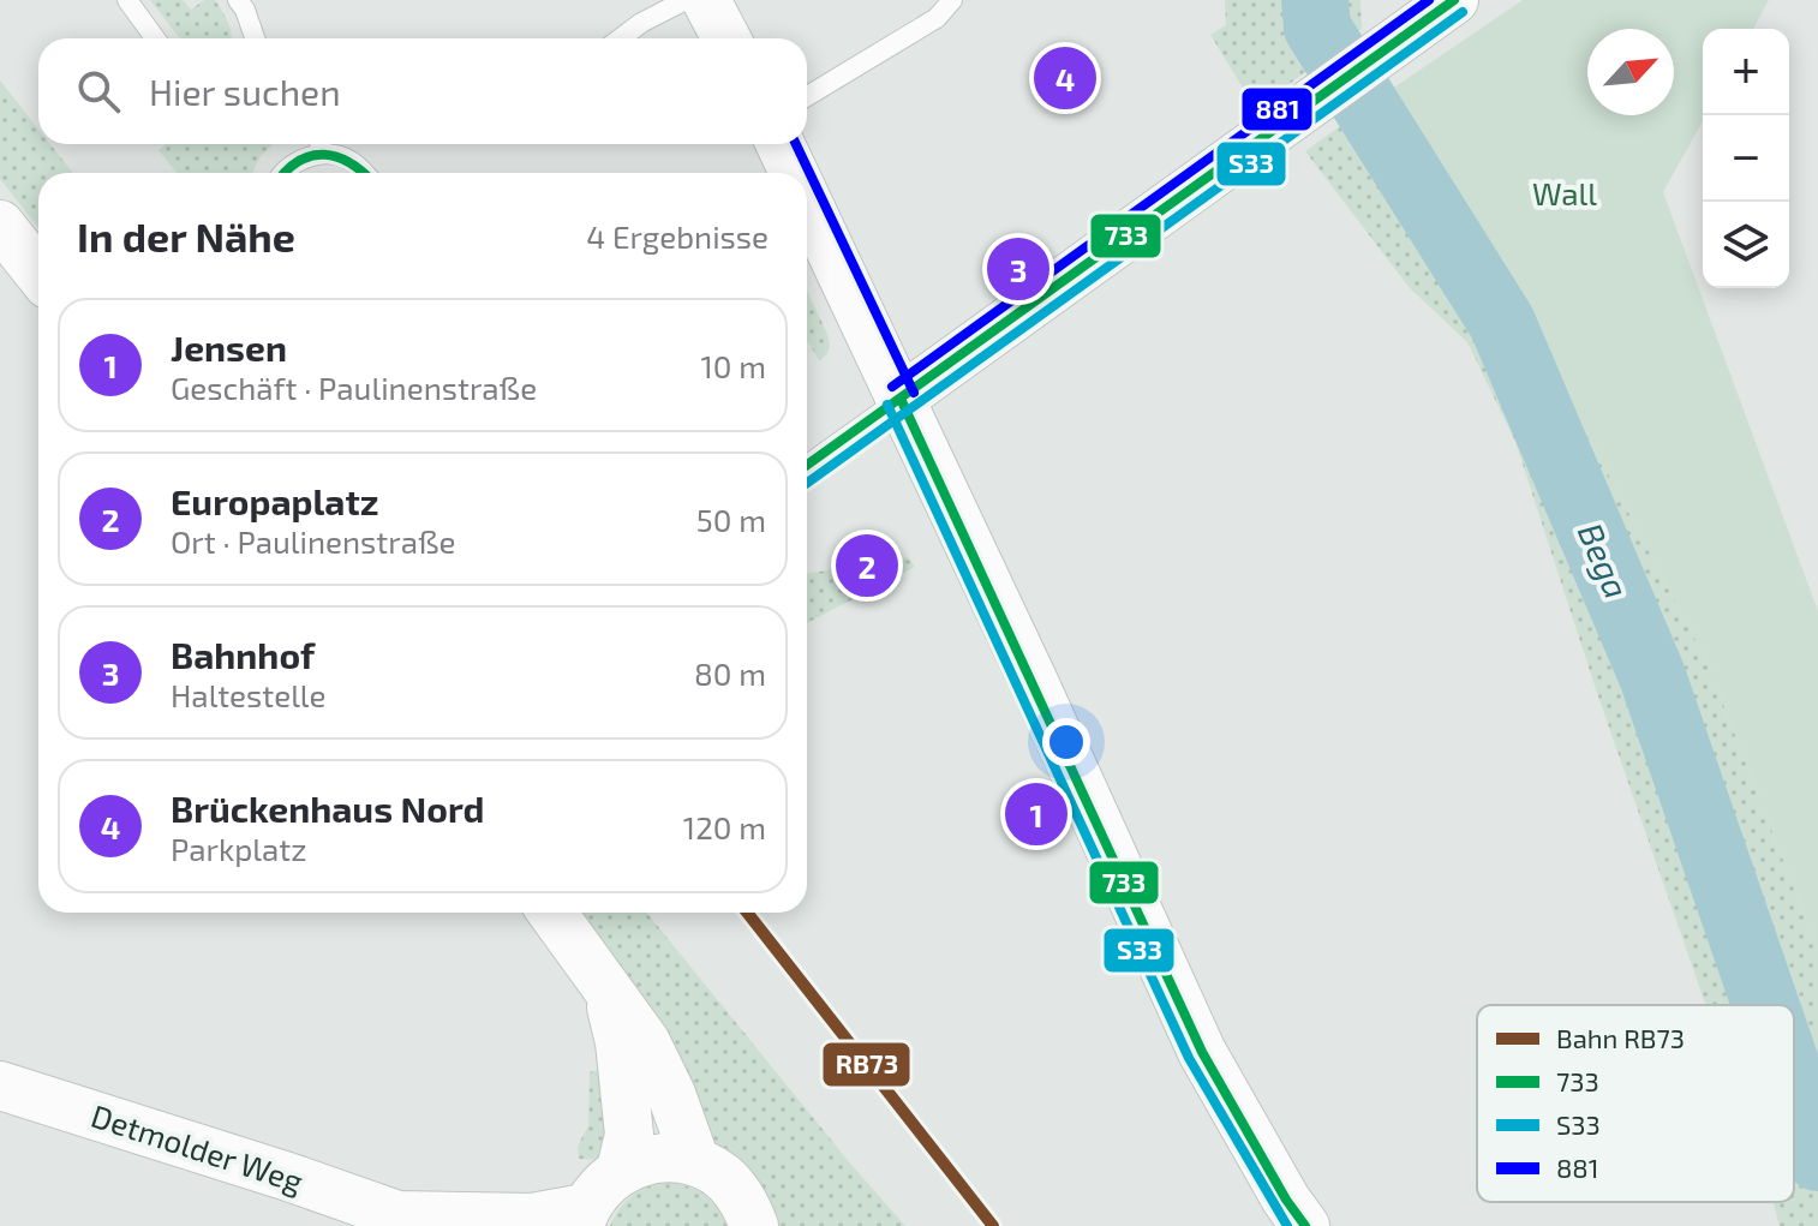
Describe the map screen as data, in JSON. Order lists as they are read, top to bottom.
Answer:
{
  "streets": {
    "street": ["Detmolder Weg"]
  },
  "water": ["Bega"],
  "parks": ["Wall"],
  "lines": [
    "transit line 733",
    "transit line 881",
    "transit line S33",
    "rail line RB73"
  ],
  "legend": [
    "Bahn RB73",
    "733",
    "S33",
    "881"
  ],
  "north": "top right",
  "page": {
    "map_buttons": ["+", "−"],
    "search": "Hier suchen",
    "pins": [
      "4",
      "3",
      "2",
      "1"
    ],
    "heading": ["In der Nähe", "4 Ergebnisse"],
    "list": [
      {
        "mark": "1",
        "name": "Jensen",
        "note": "Geschäft · Paulinenstraße",
        "value": "10 m"
      },
      {
        "mark": "2",
        "name": "Europaplatz",
        "note": "Ort · Paulinenstraße",
        "value": "50 m"
      },
      {
        "mark": "3",
        "name": "Bahnhof",
        "note": "Haltestelle",
        "value": "80 m"
      },
      {
        "mark": "4",
        "name": "Brückenhaus Nord",
        "note": "Parkplatz",
        "value": "120 m"
      }
    ]
  }
}
